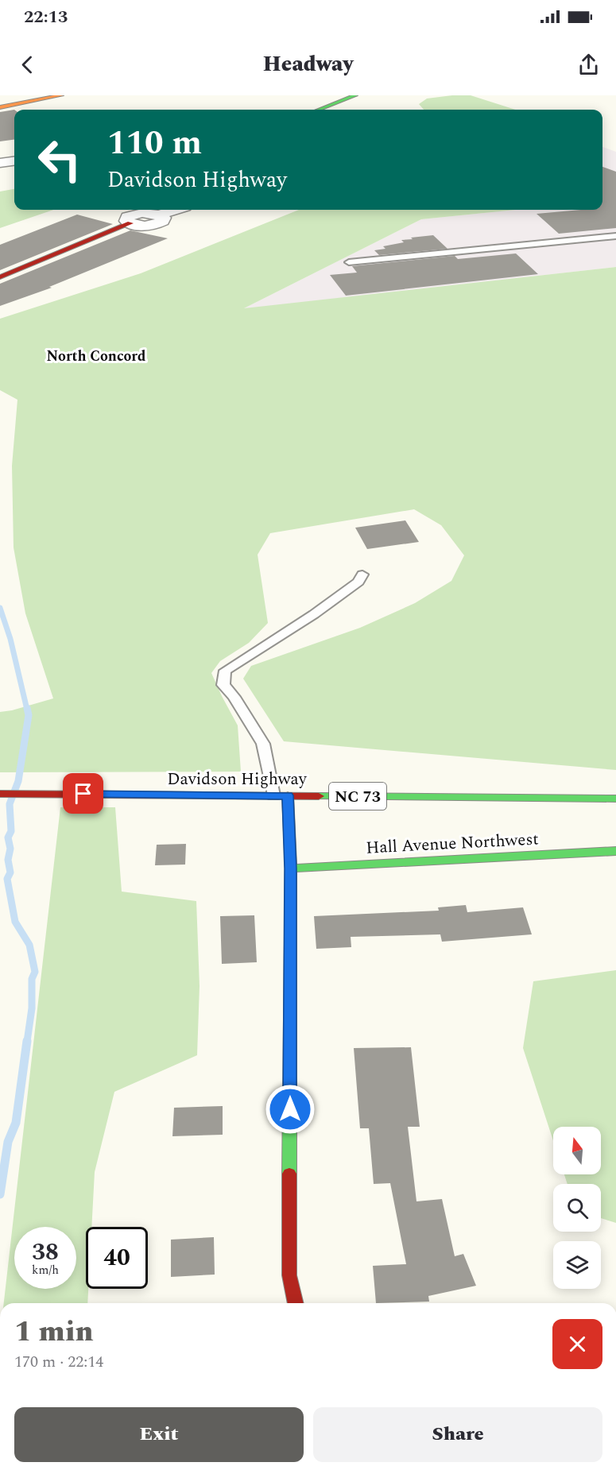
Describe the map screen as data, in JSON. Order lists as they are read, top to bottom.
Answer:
{
  "streets": {
    "street": ["Davidson Highway", "NC 73", "Hall Avenue Northwest"]
  },
  "districts": ["North Concord"],
  "north": "top",
  "page": {
    "status": "22:13",
    "header": "Headway",
    "turn": ["110 m", "Davidson Highway"],
    "speed": "38 km/h",
    "limit": "40",
    "heading": ["1 min", "170 m · 22:14"],
    "buttons": ["Exit", "Share"]
  }
}
